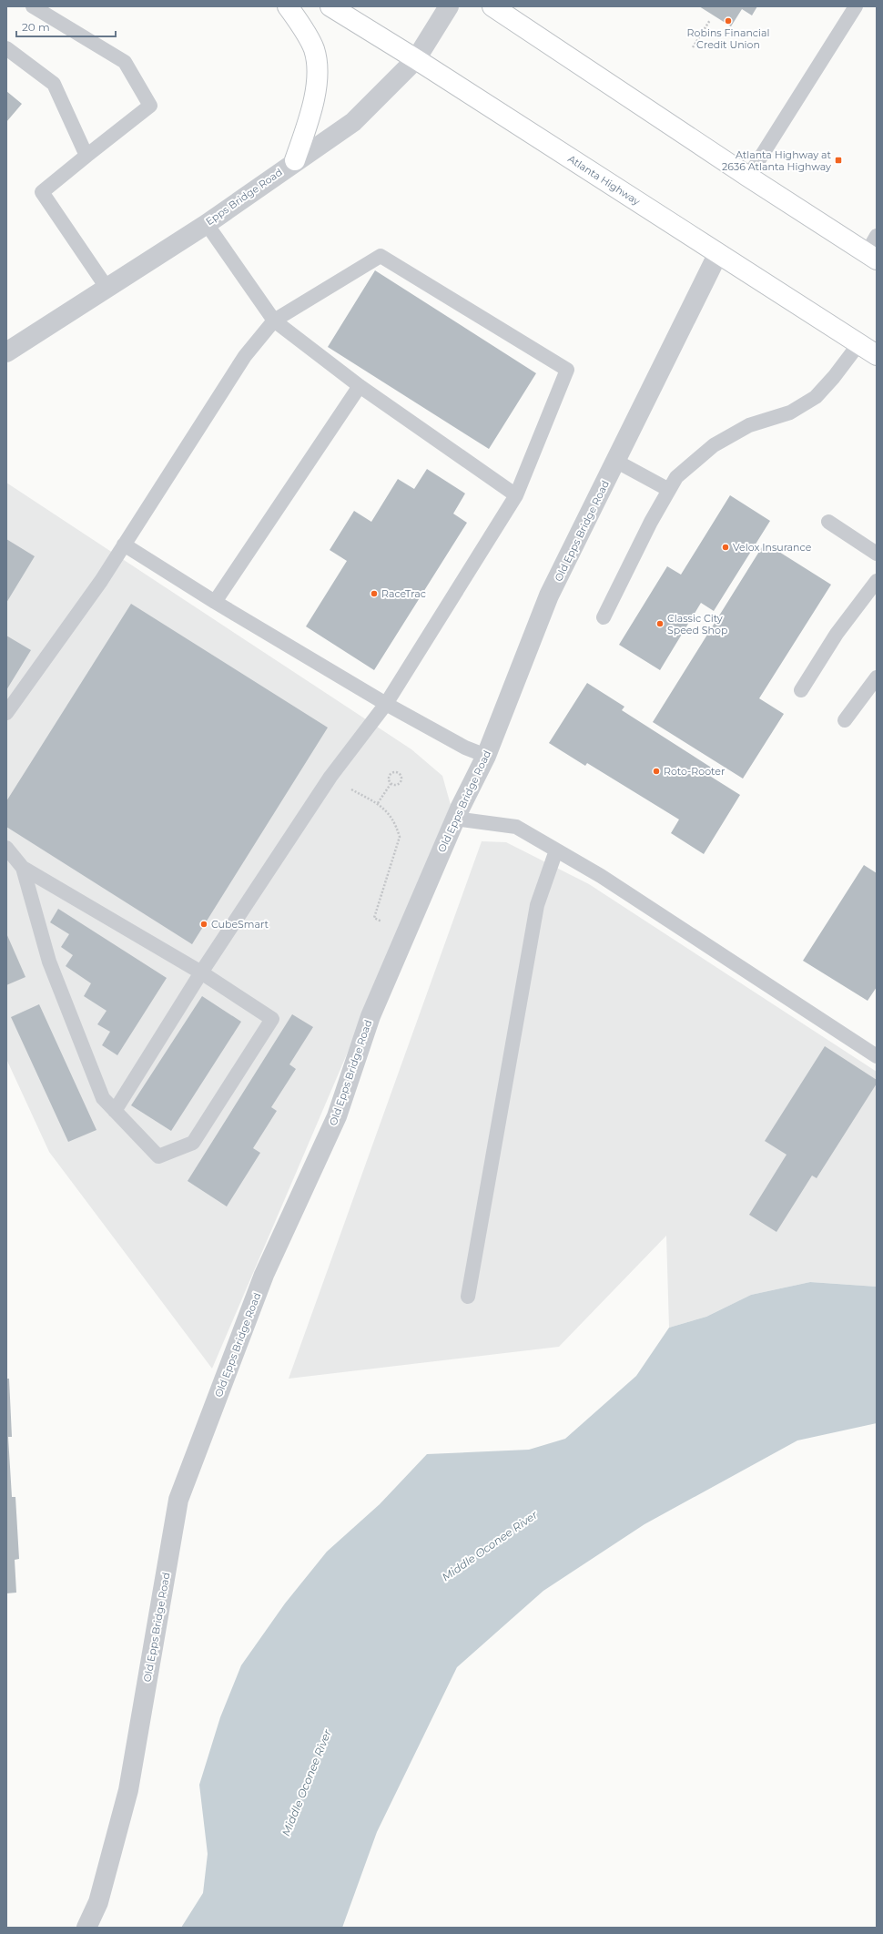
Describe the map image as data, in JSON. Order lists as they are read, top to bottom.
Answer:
{
  "streets": {
    "main road": ["Atlanta Highway"],
    "street": ["Epps Bridge Road", "Old Epps Bridge Road"]
  },
  "crossings": [
    ["Atlanta Highway", "Epps Bridge Road"],
    ["Atlanta Highway", "Old Epps Bridge Road"]
  ],
  "water": ["Middle Oconee River"],
  "places": {
    "other": [
      "Robins Financial Credit Union",
      "Velox Insurance",
      "RaceTrac",
      "Classic City Speed Shop",
      "Roto-Rooter",
      "CubeSmart"
    ],
    "transit": ["Atlanta Highway at 2636 Atlanta Highway"]
  },
  "scale_bar": "20 m"
}
